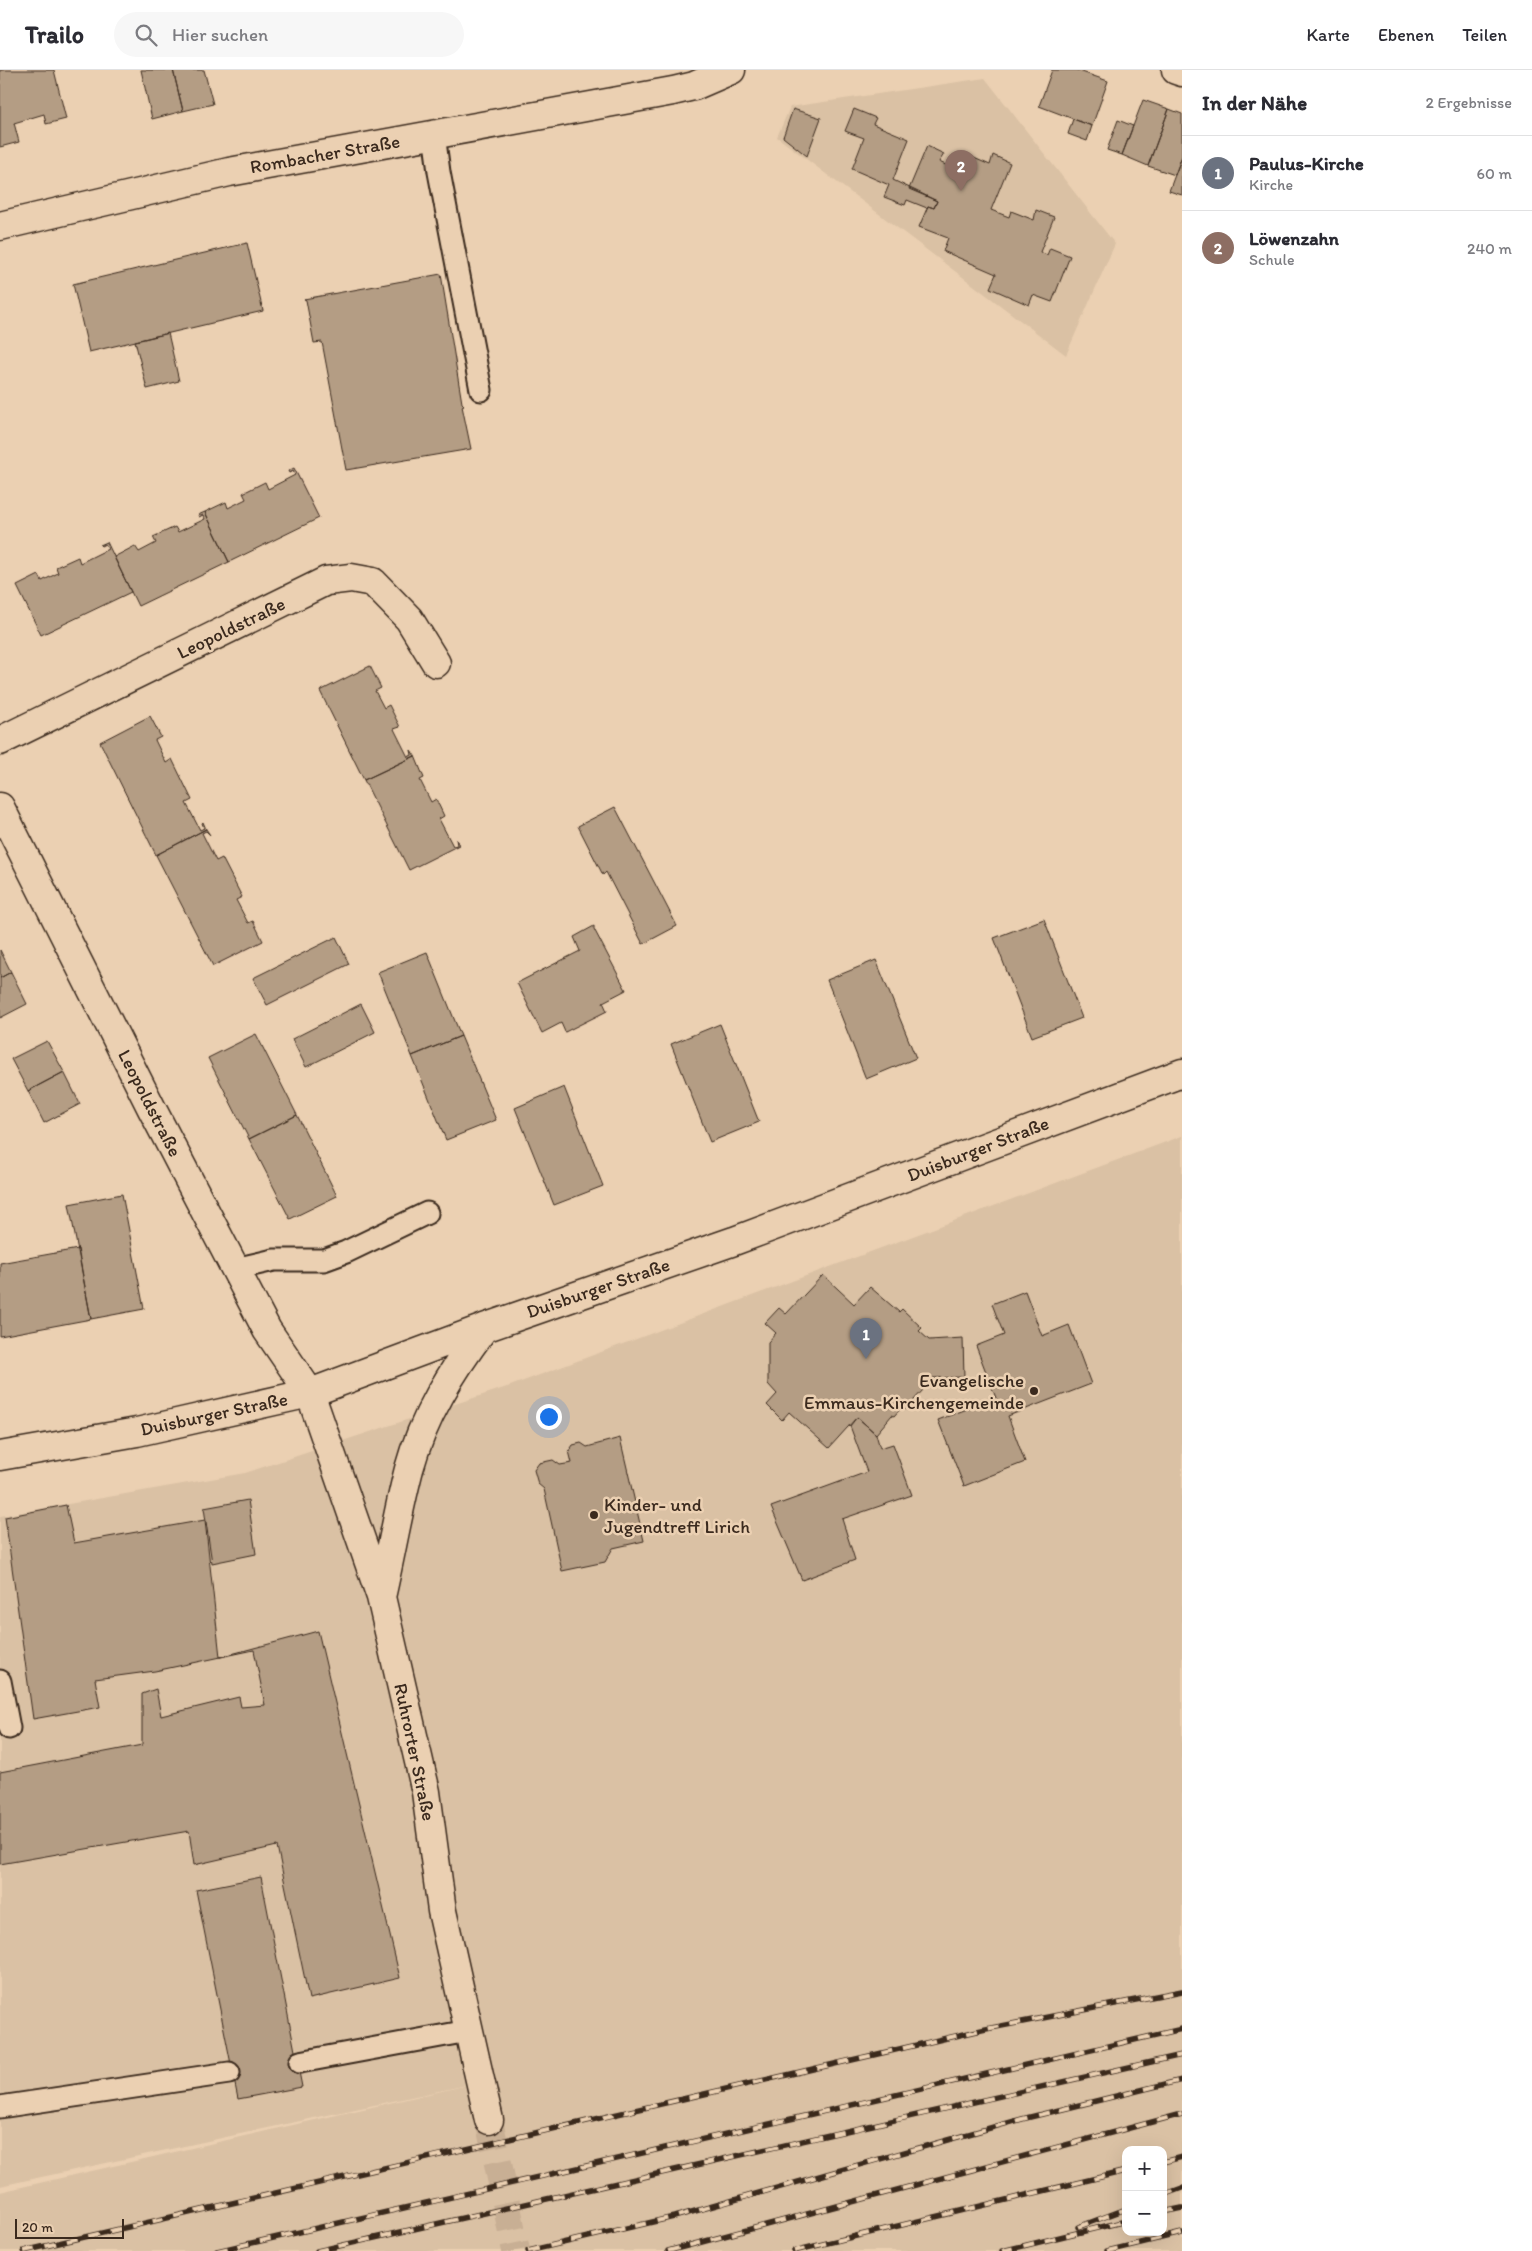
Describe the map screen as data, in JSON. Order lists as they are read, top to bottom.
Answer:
{
  "streets": {
    "main road": [
      "Rombacher Straße",
      "Leopoldstraße",
      "Duisburger Straße",
      "Ruhrorter Straße"
    ]
  },
  "crossings": [
    ["Leopoldstraße", "Duisburger Straße"],
    ["Leopoldstraße", "Ruhrorter Straße"],
    ["Duisburger Straße", "Ruhrorter Straße"]
  ],
  "places": ["Evangelische Emmaus-Kirchengemeinde", "Kinder- und Jugendtreff Lirich"],
  "scale_bar": "20 m",
  "page": {
    "header": "Trailo",
    "search": "Hier suchen",
    "nav": ["Karte", "Ebenen", "Teilen"],
    "heading": ["In der Nähe", "2 Ergebnisse"],
    "list": [
      {
        "mark": "1",
        "name": "Paulus-Kirche",
        "note": "Kirche",
        "value": "60 m"
      },
      {
        "mark": "2",
        "name": "Löwenzahn",
        "note": "Schule",
        "value": "240 m"
      }
    ],
    "pins": ["2", "1"],
    "map_buttons": ["+", "−"],
    "scale": "20 m"
  }
}
